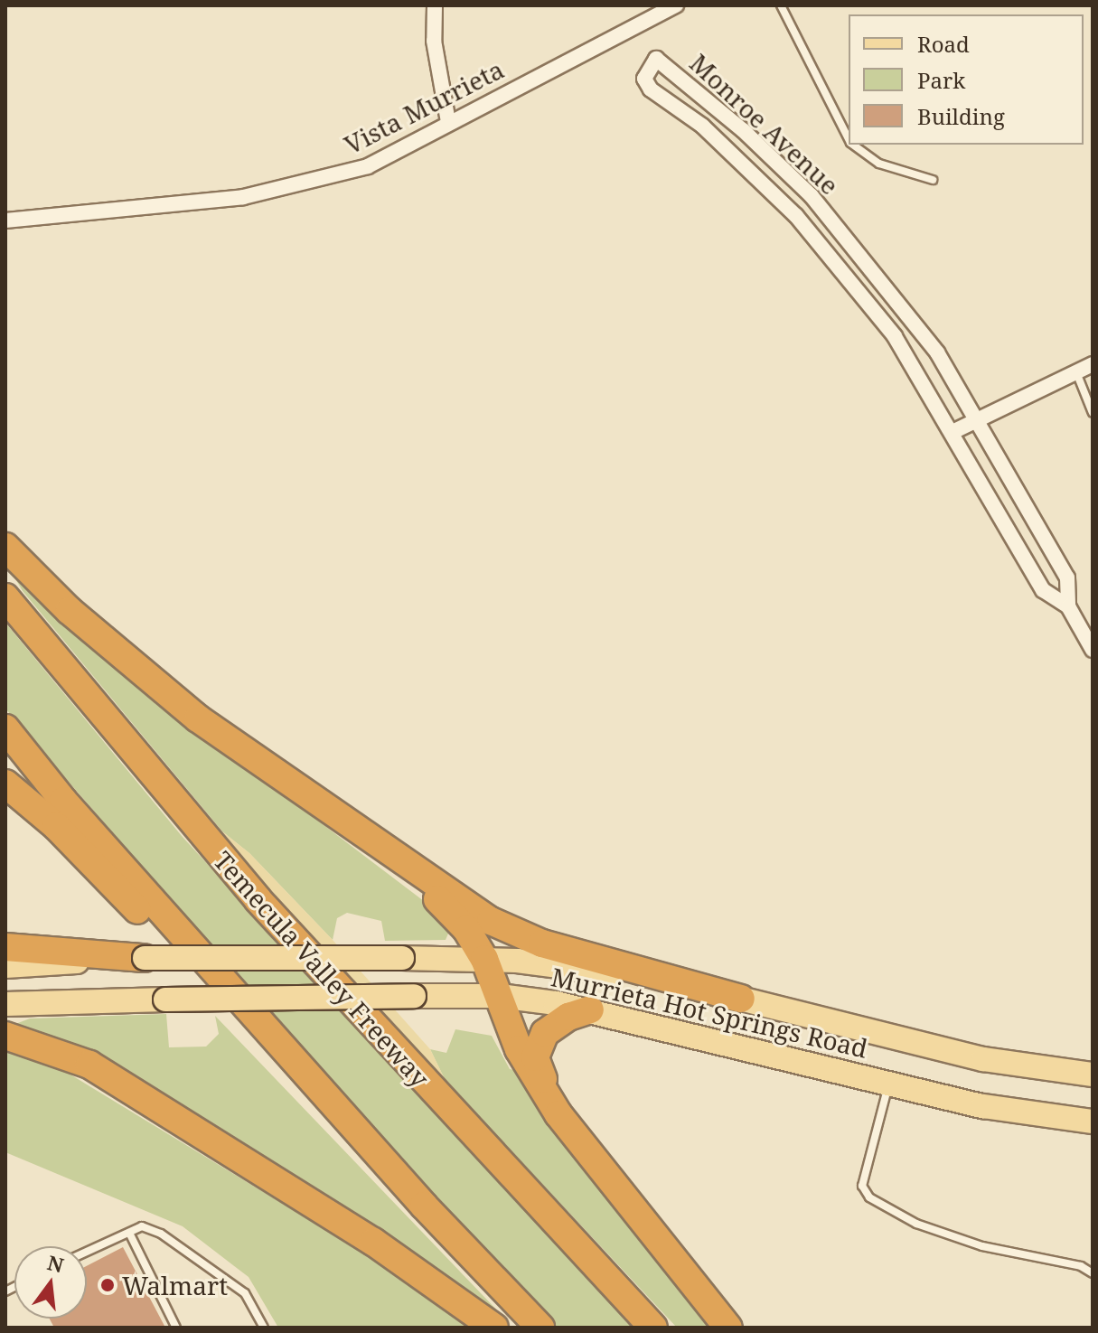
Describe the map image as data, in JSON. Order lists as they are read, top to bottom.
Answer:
{
  "streets": {
    "highway": ["Temecula Valley Freeway"],
    "main road": ["Murrieta Hot Springs Road"],
    "street": ["Vista Murrieta", "Monroe Avenue"]
  },
  "places": ["Walmart"],
  "legend": ["Road", "Park", "Building"],
  "north": "top"
}
